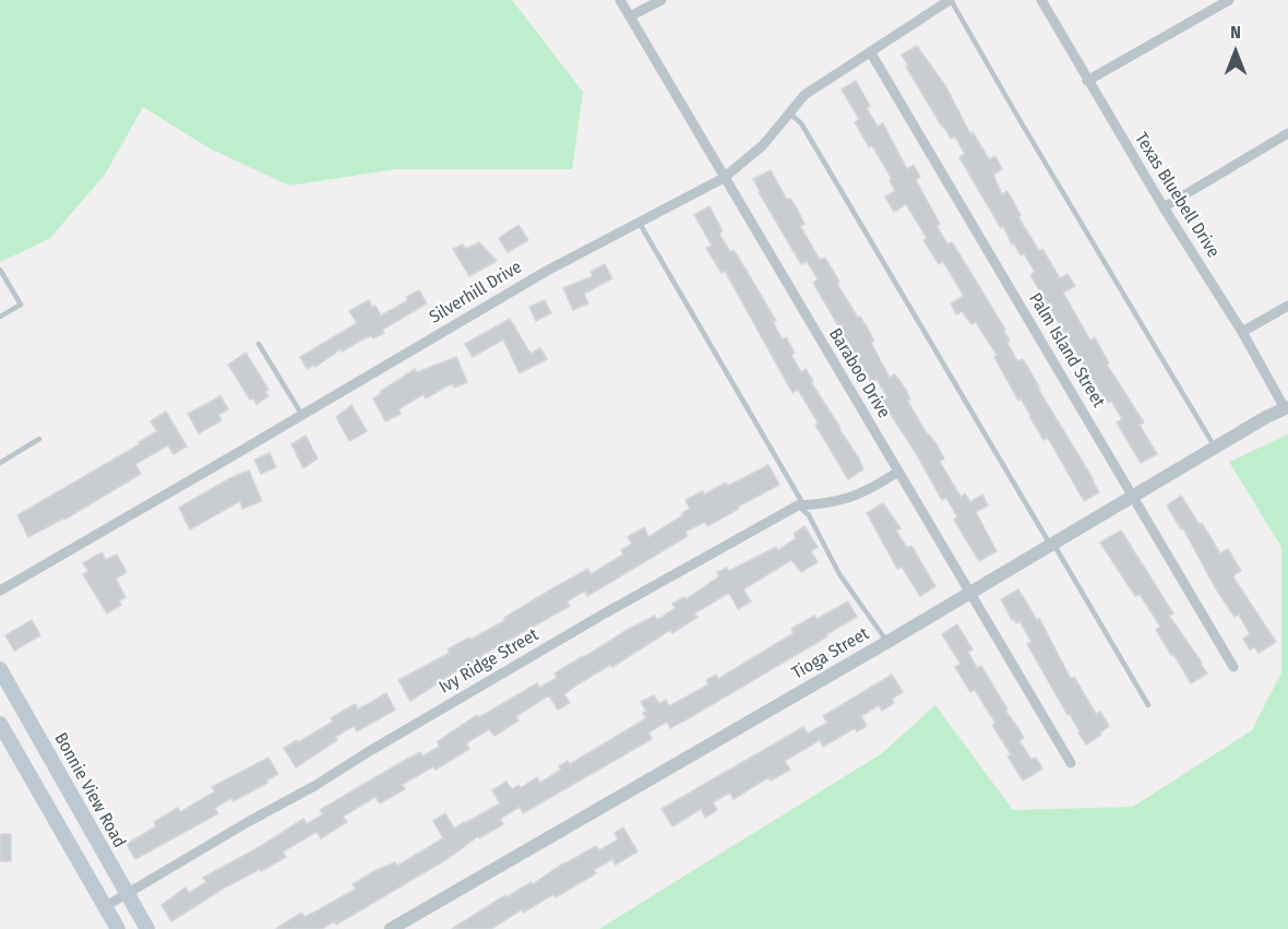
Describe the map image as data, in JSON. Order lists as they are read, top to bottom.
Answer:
{
  "streets": {
    "main road": ["Bonnie View Road"],
    "street": [
      "Texas Bluebell Drive",
      "Silverhill Drive",
      "Palm Island Street",
      "Baraboo Drive",
      "Tioga Street",
      "Ivy Ridge Street"
    ]
  },
  "crossings": [
    ["Texas Bluebell Drive", "Tioga Street"],
    ["Silverhill Drive", "Palm Island Street"],
    ["Silverhill Drive", "Baraboo Drive"],
    ["Palm Island Street", "Tioga Street"],
    ["Baraboo Drive", "Tioga Street"],
    ["Baraboo Drive", "Ivy Ridge Street"],
    ["Ivy Ridge Street", "Bonnie View Road"]
  ],
  "north": "top"
}
